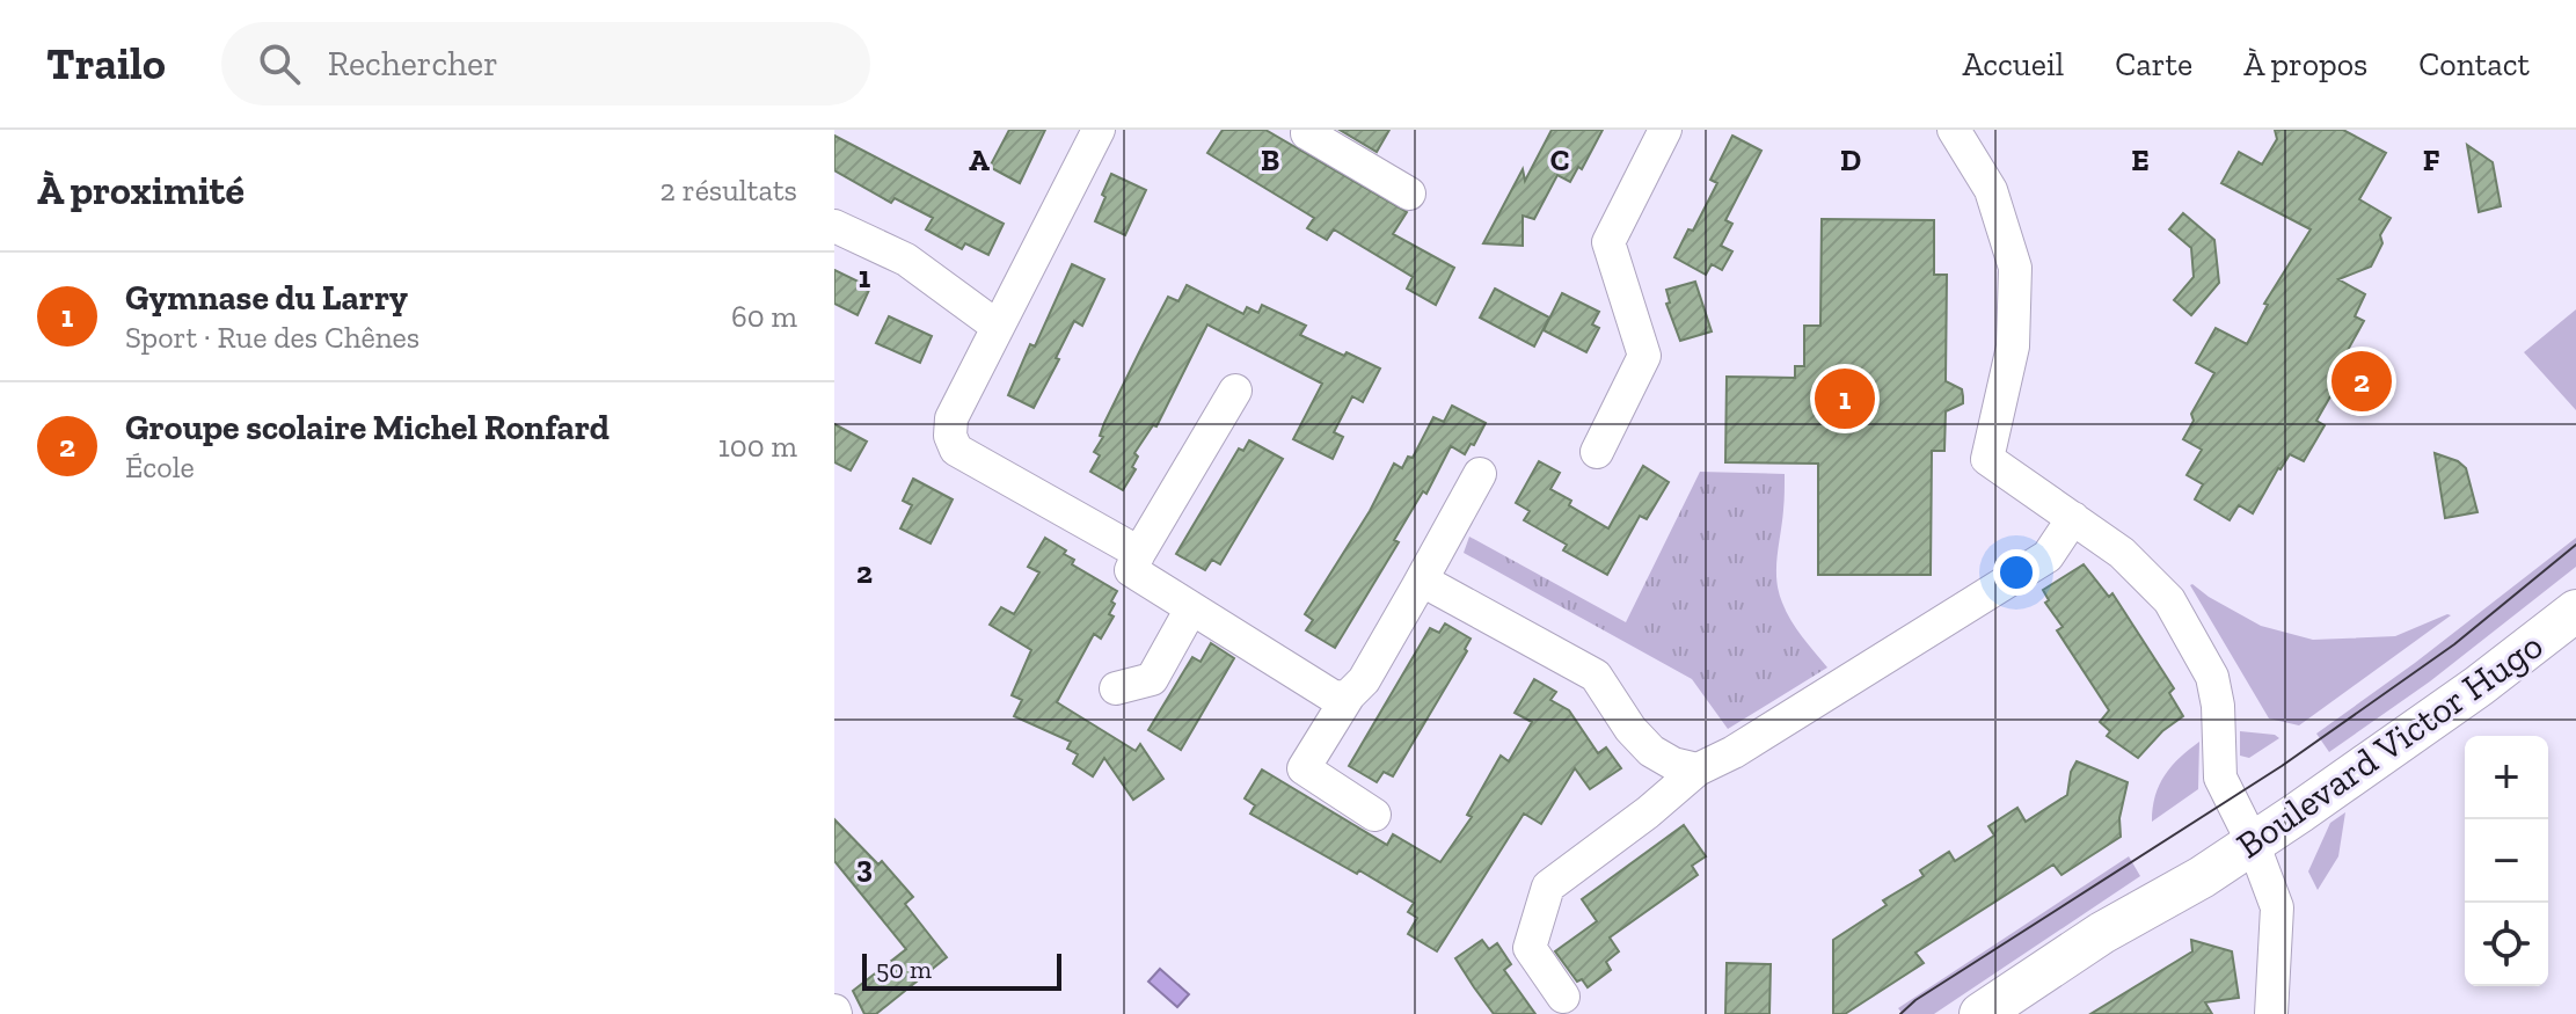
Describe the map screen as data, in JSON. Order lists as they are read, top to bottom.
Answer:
{
  "streets": {
    "main road": ["Boulevard Victor Hugo"]
  },
  "scale_bar": "50 m",
  "page": {
    "header": "Trailo",
    "search": "Rechercher",
    "nav": [
      "Accueil",
      "Carte",
      "À propos",
      "Contact"
    ],
    "heading": ["À proximité", "2 résultats"],
    "list": [
      {
        "mark": "1",
        "name": "Gymnase du Larry",
        "note": "Sport · Rue des Chênes",
        "value": "60 m"
      },
      {
        "mark": "2",
        "name": "Groupe scolaire Michel Ronfard",
        "note": "École",
        "value": "100 m"
      }
    ],
    "pins": ["2", "1"],
    "map_buttons": ["+", "−"],
    "scale": "50 m"
  },
  "grid": {
    "columns": [
      "A",
      "B",
      "C",
      "D",
      "E",
      "F"
    ],
    "rows": ["1", "2", "3"]
  }
}
